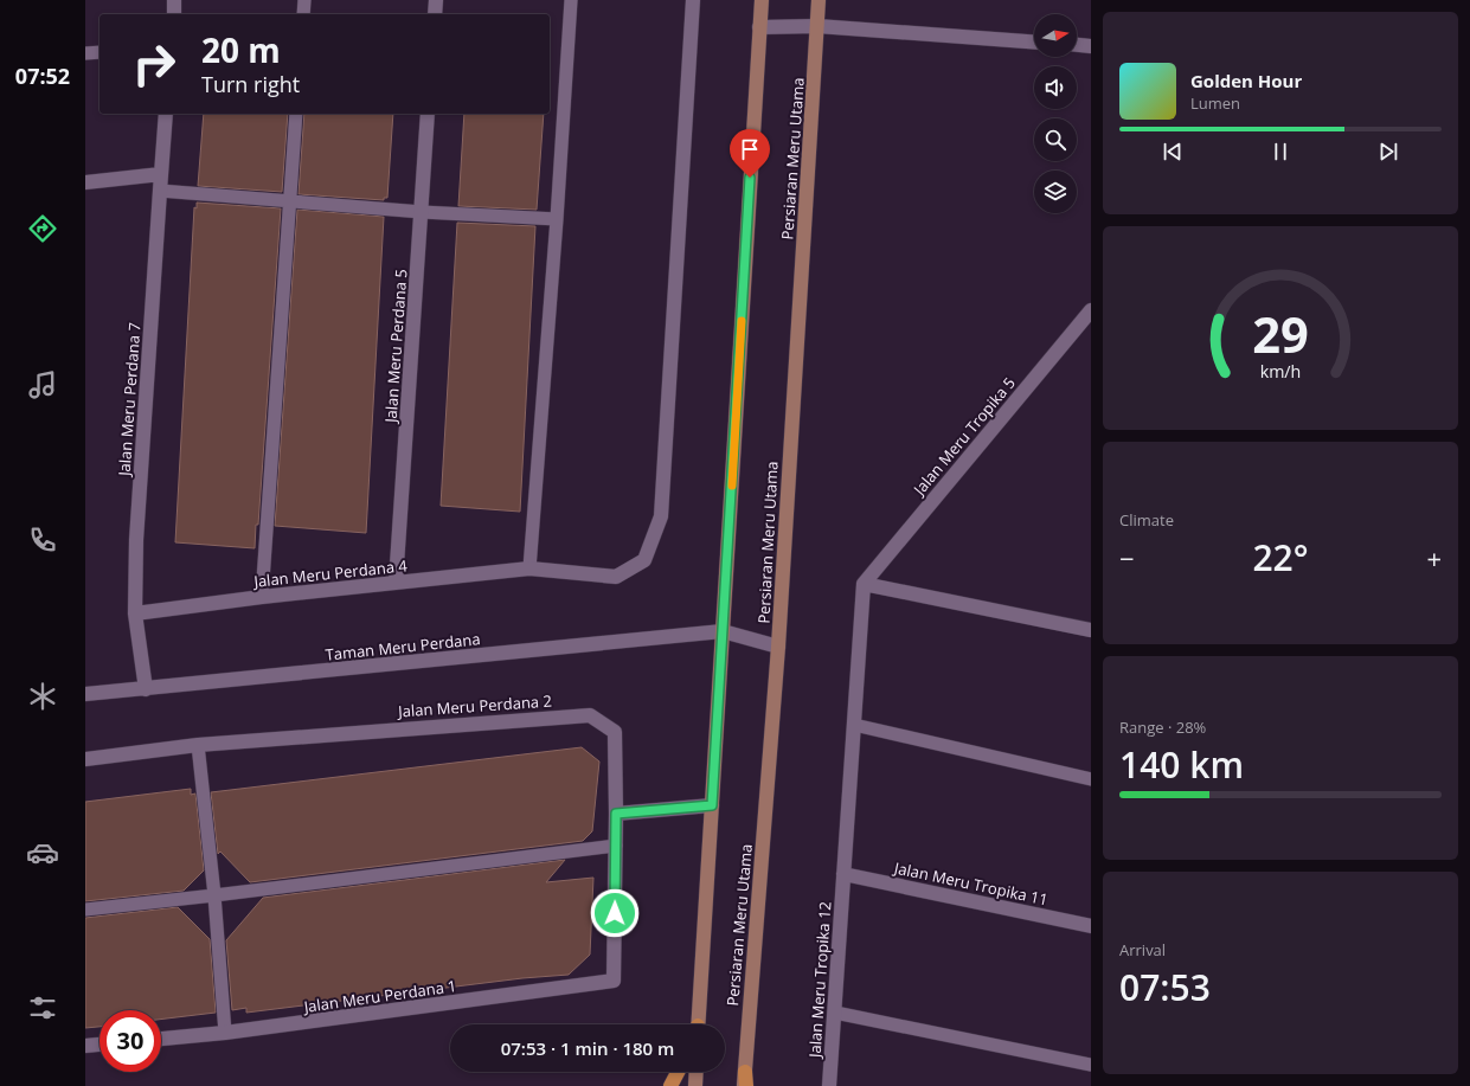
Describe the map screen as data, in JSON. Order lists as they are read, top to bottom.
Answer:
{
  "streets": {
    "main road": ["Persiaran Meru Utama"],
    "street": [
      "Jalan Meru Perdana 5",
      "Jalan Meru Perdana 7",
      "Jalan Meru Tropika 5",
      "Jalan Meru Perdana 4",
      "Taman Meru Perdana",
      "Jalan Meru Perdana 2",
      "Jalan Meru Tropika 11",
      "Jalan Meru Tropika 12",
      "Jalan Meru Perdana 1"
    ]
  },
  "crossings": [
    ["Jalan Meru Perdana 5", "Jalan Meru Perdana 4"],
    ["Jalan Meru Perdana 7", "Jalan Meru Perdana 4"],
    ["Jalan Meru Perdana 7", "Taman Meru Perdana"],
    ["Jalan Meru Tropika 5", "Jalan Meru Tropika 12"],
    ["Jalan Meru Perdana 2", "Jalan Meru Perdana 1"],
    ["Jalan Meru Tropika 11", "Jalan Meru Tropika 12"]
  ],
  "north": "right",
  "page": {
    "tabs": "07:52",
    "turn": ["20 m", "Turn right"],
    "song": ["Golden Hour", "Lumen"],
    "tile": [
      "Climate",
      ["Range · 28%", "140 km"],
      ["Arrival", "07:53"]
    ],
    "heat": ["−", "22°", "+"],
    "limit": "30",
    "trip": "07:53 · 1 min · 180 m",
    "gauge": ["29", "km/h"]
  }
}
